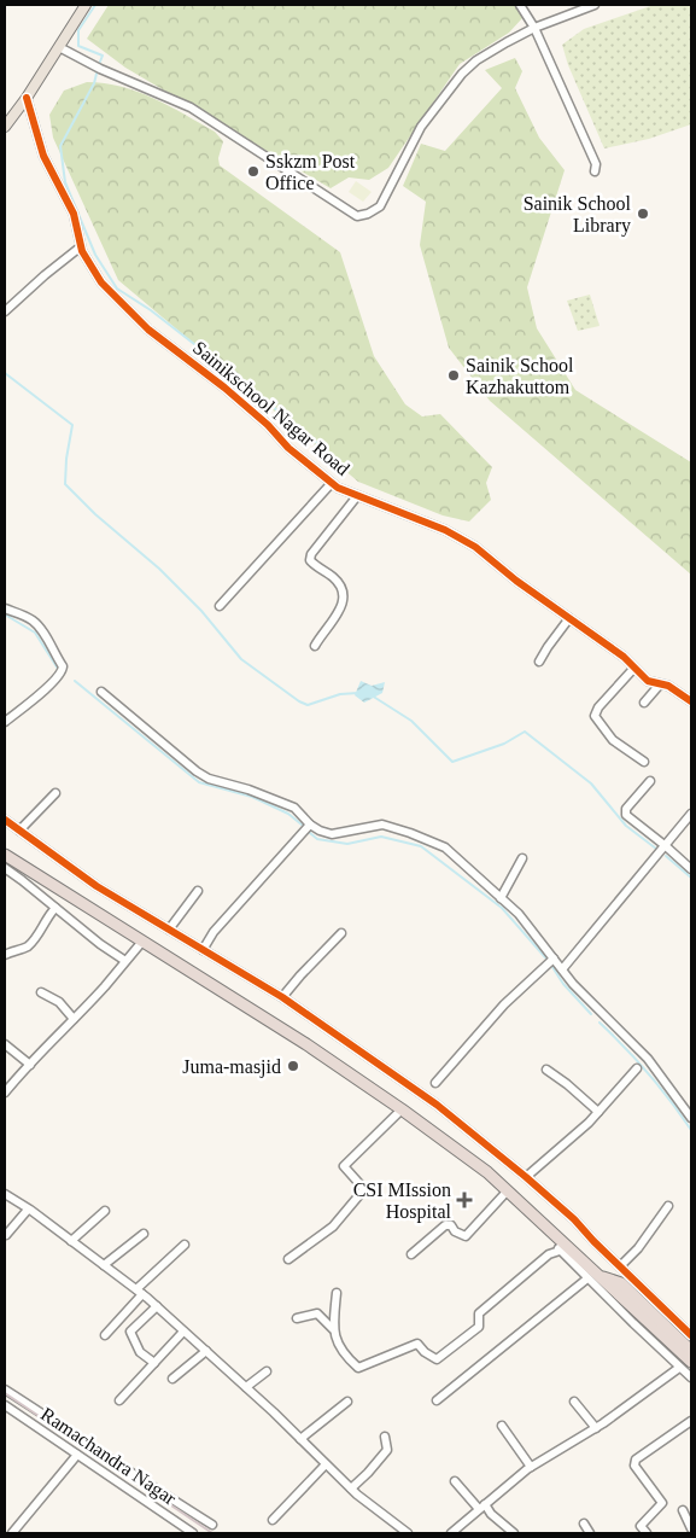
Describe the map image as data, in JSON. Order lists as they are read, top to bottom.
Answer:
{
  "streets": {
    "street": ["Sainikschool Nagar Road", "Ramachandra Nagar"]
  },
  "places": {
    "other": [
      "Sskzm Post Office",
      "Sainik School Library",
      "Sainik School Kazhakuttom",
      "Juma-masjid"
    ],
    "health": ["CSI MIssion Hospital"]
  }
}
